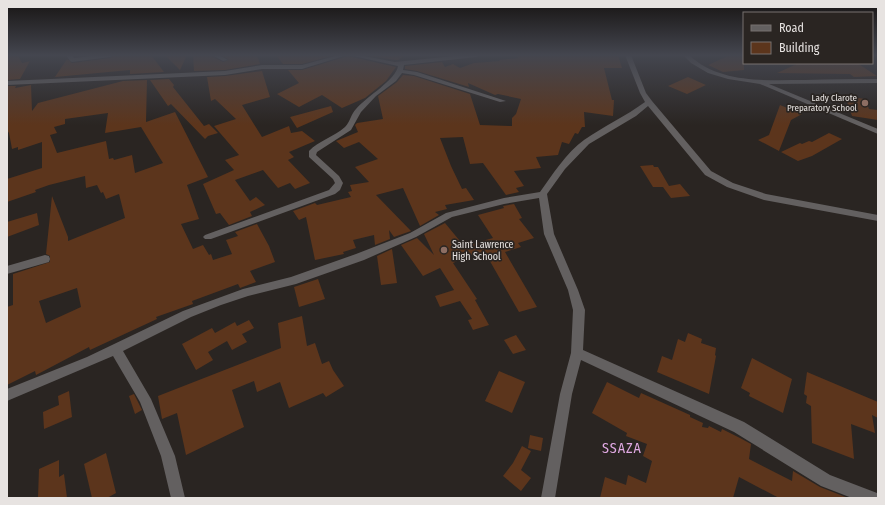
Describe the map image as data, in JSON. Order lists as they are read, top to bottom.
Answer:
{
  "districts": ["SSAZA"],
  "places": ["Lady Clarote Preparatory School", "Saint Lawrence High School"],
  "legend": ["Road", "Building"]
}
